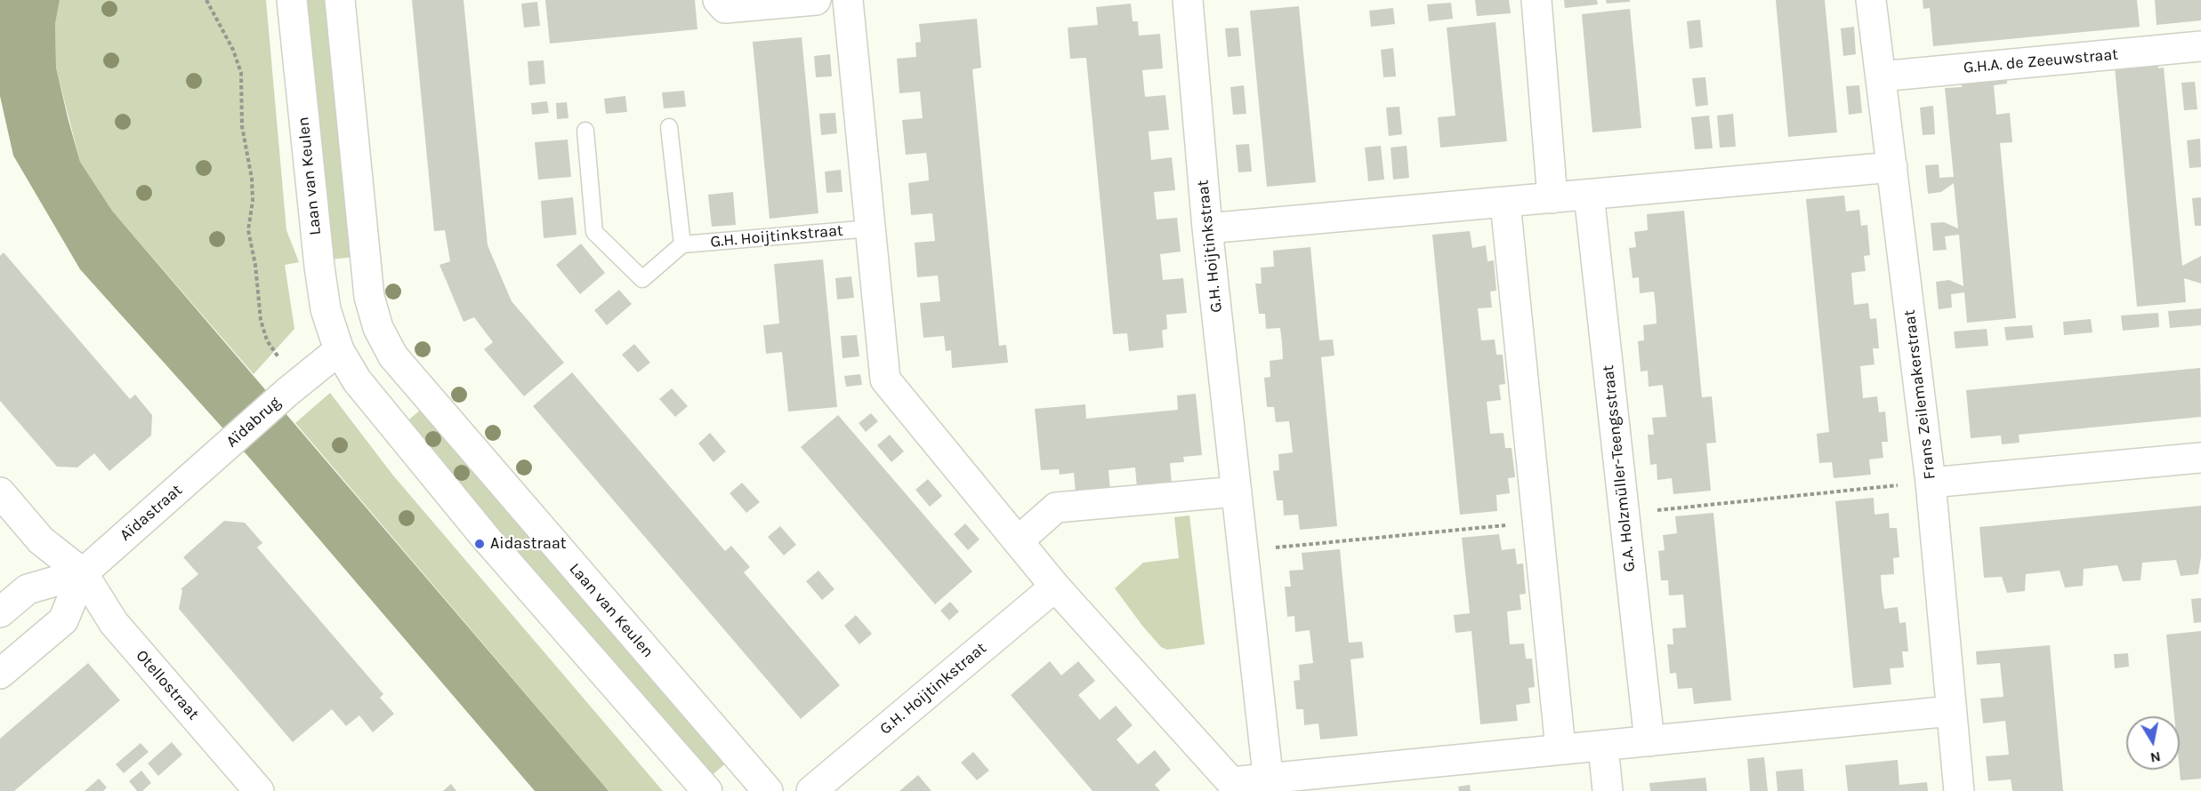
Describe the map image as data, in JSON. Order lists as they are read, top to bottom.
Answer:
{
  "streets": {
    "street": [
      "G.H.A. de Zeeuwstraat",
      "Laan van Keulen",
      "G.H. Hoijtinkstraat",
      "Frans Zeilemakerstraat",
      "Aïdabrug",
      "G.A. Holzmüller-Teengsstraat",
      "Aïdastraat",
      "Otellostraat"
    ]
  },
  "crossings": [
    ["G.H.A. de Zeeuwstraat", "Frans Zeilemakerstraat"],
    ["Aïdabrug", "Aïdastraat"],
    ["Aïdastraat", "Otellostraat"]
  ],
  "places": ["Aidastraat"],
  "north": "bottom"
}
